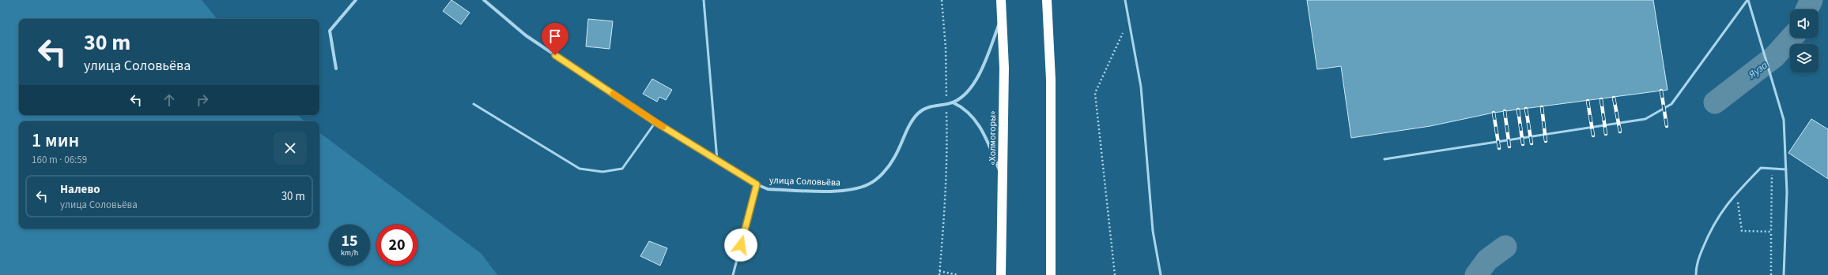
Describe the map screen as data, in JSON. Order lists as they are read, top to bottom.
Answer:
{
  "streets": {
    "highway": ["«Холмогоры»"],
    "street": ["улица Соловьёва"]
  },
  "crossings": [
    ["«Холмогоры»", "улица Соловьёва"]
  ],
  "water": ["Яуза"],
  "page": {
    "turn": ["30 m", "улица Соловьёва"],
    "heading": ["1 мин", "160 m · 06:59"],
    "list": [
      {
        "name": "Налево",
        "note": "улица Соловьёва",
        "value": "30 m"
      }
    ],
    "speed": "15 km/h",
    "limit": "20"
  }
}
